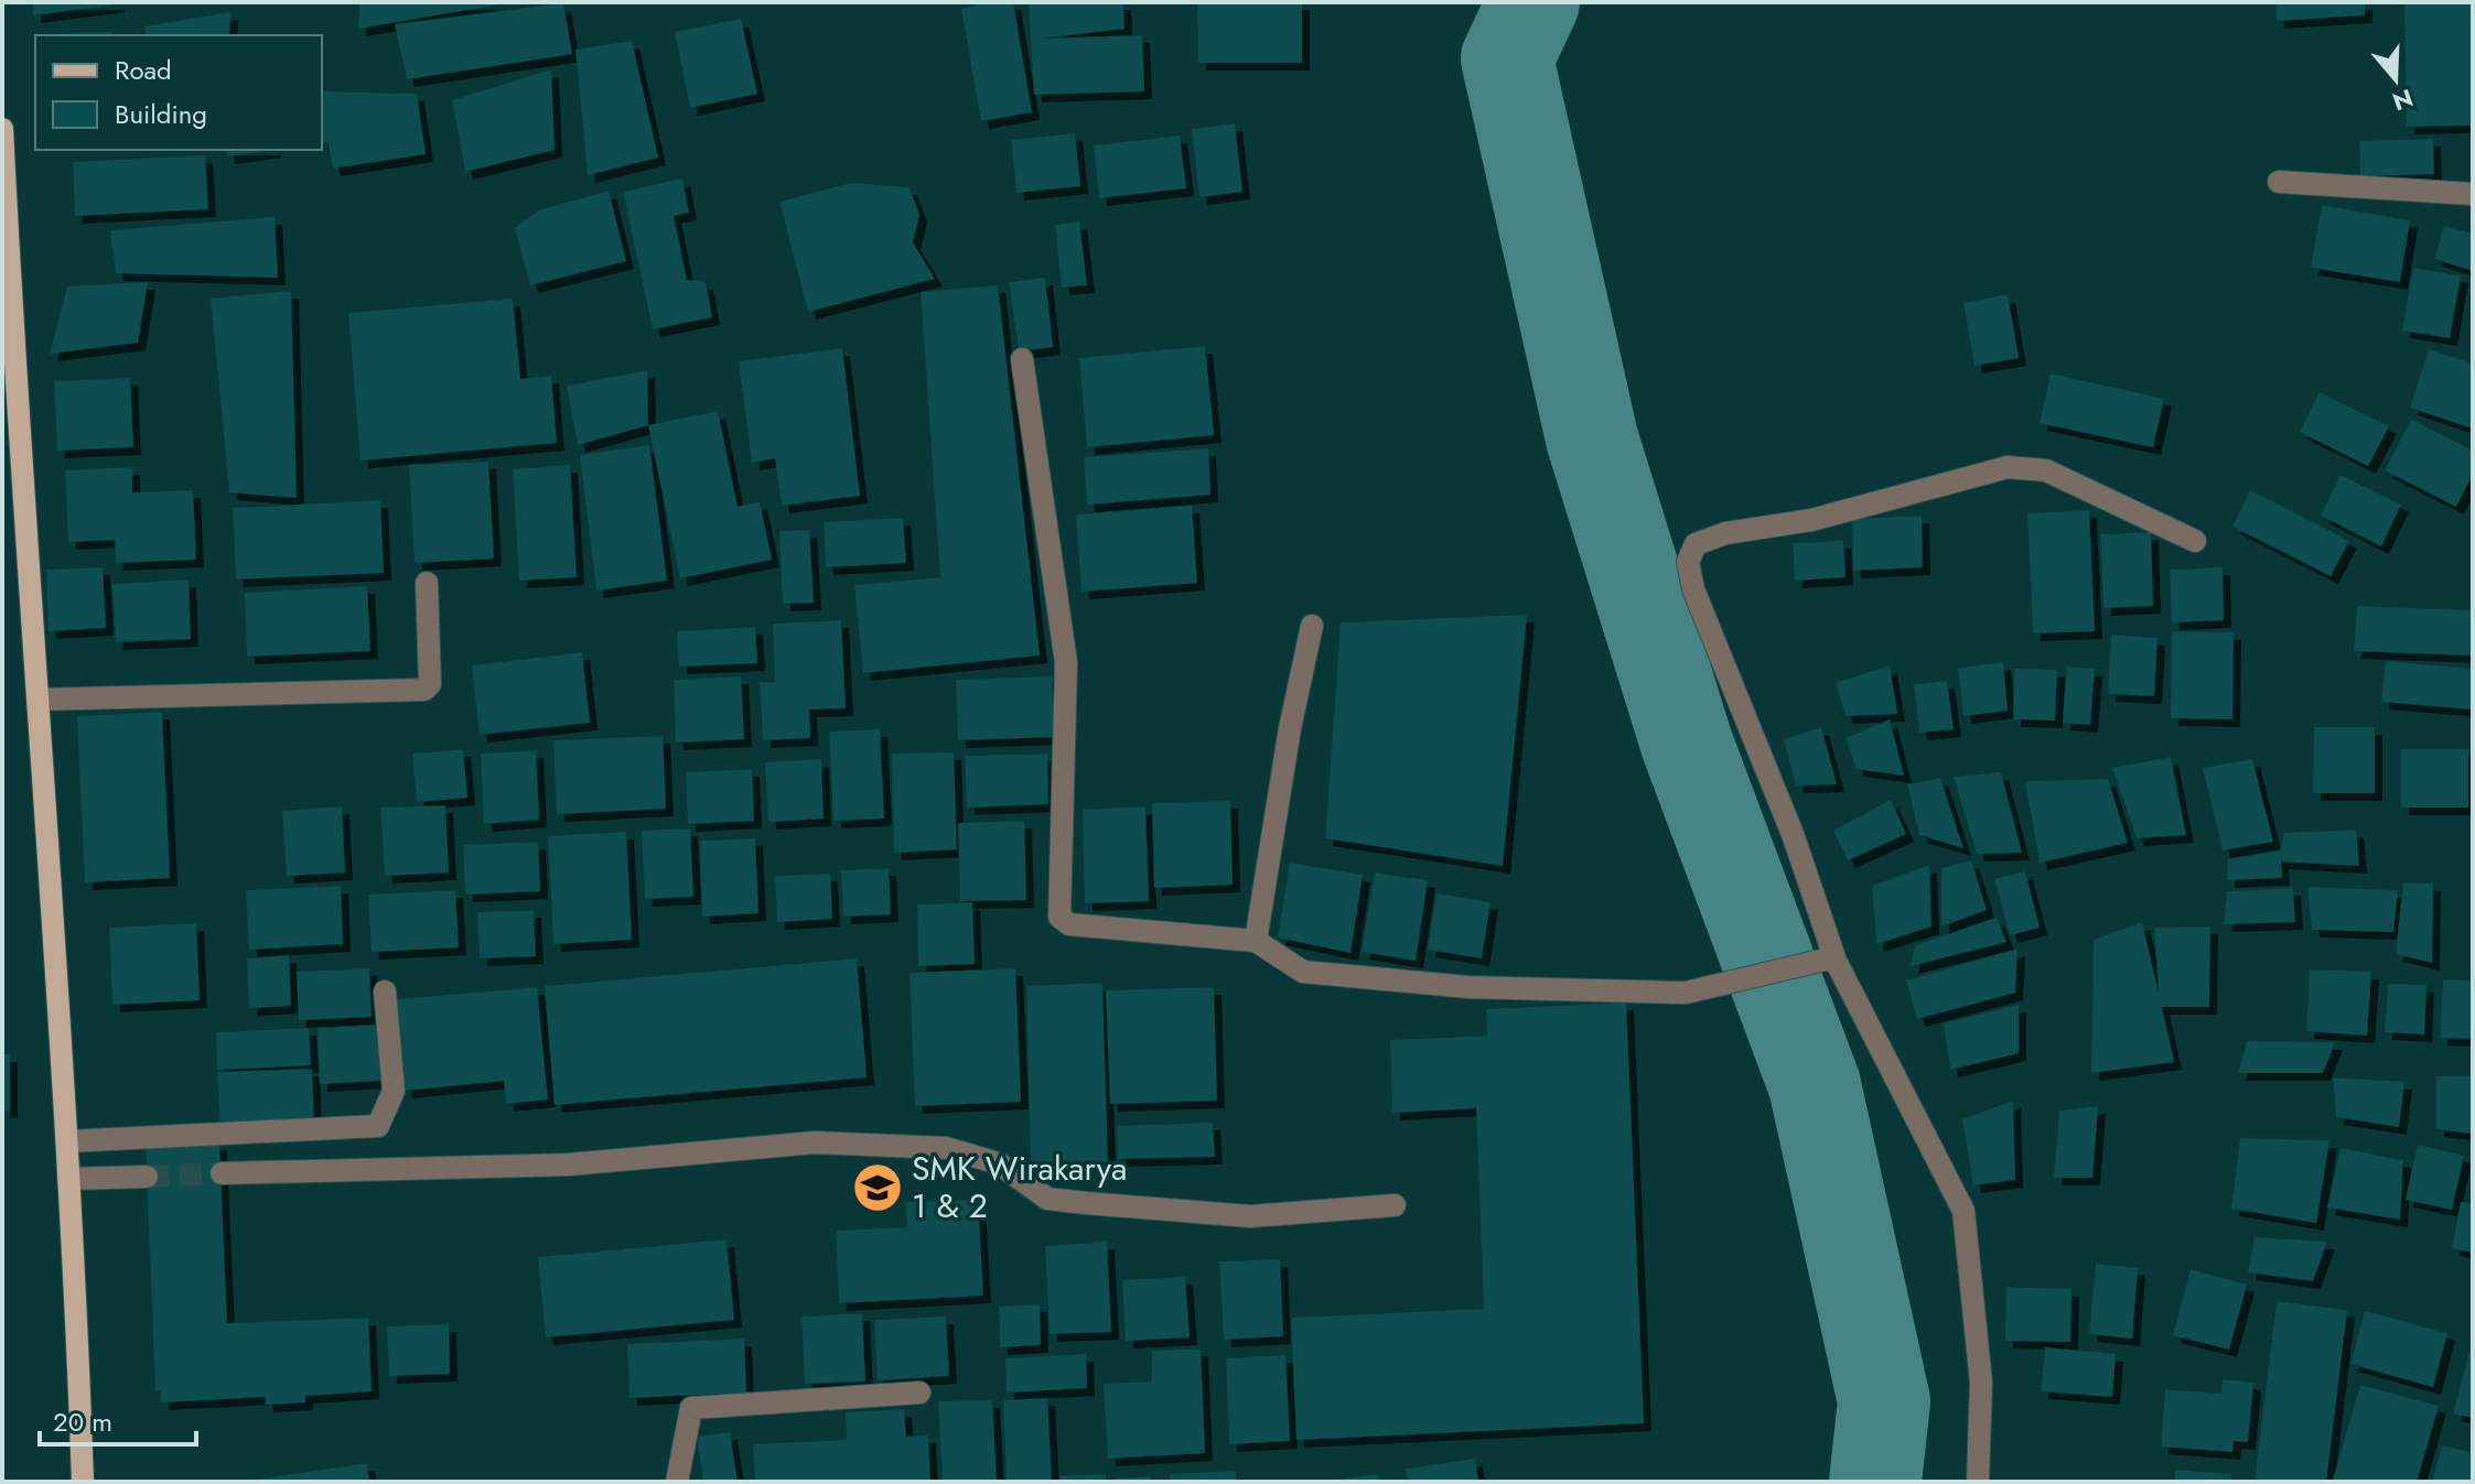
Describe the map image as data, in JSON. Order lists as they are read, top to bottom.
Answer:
{
  "places": {
    "school or university": ["SMK Wirakarya 1 & 2"]
  },
  "legend": ["Road", "Building"],
  "scale_bar": "20 m",
  "north": "bottom"
}
